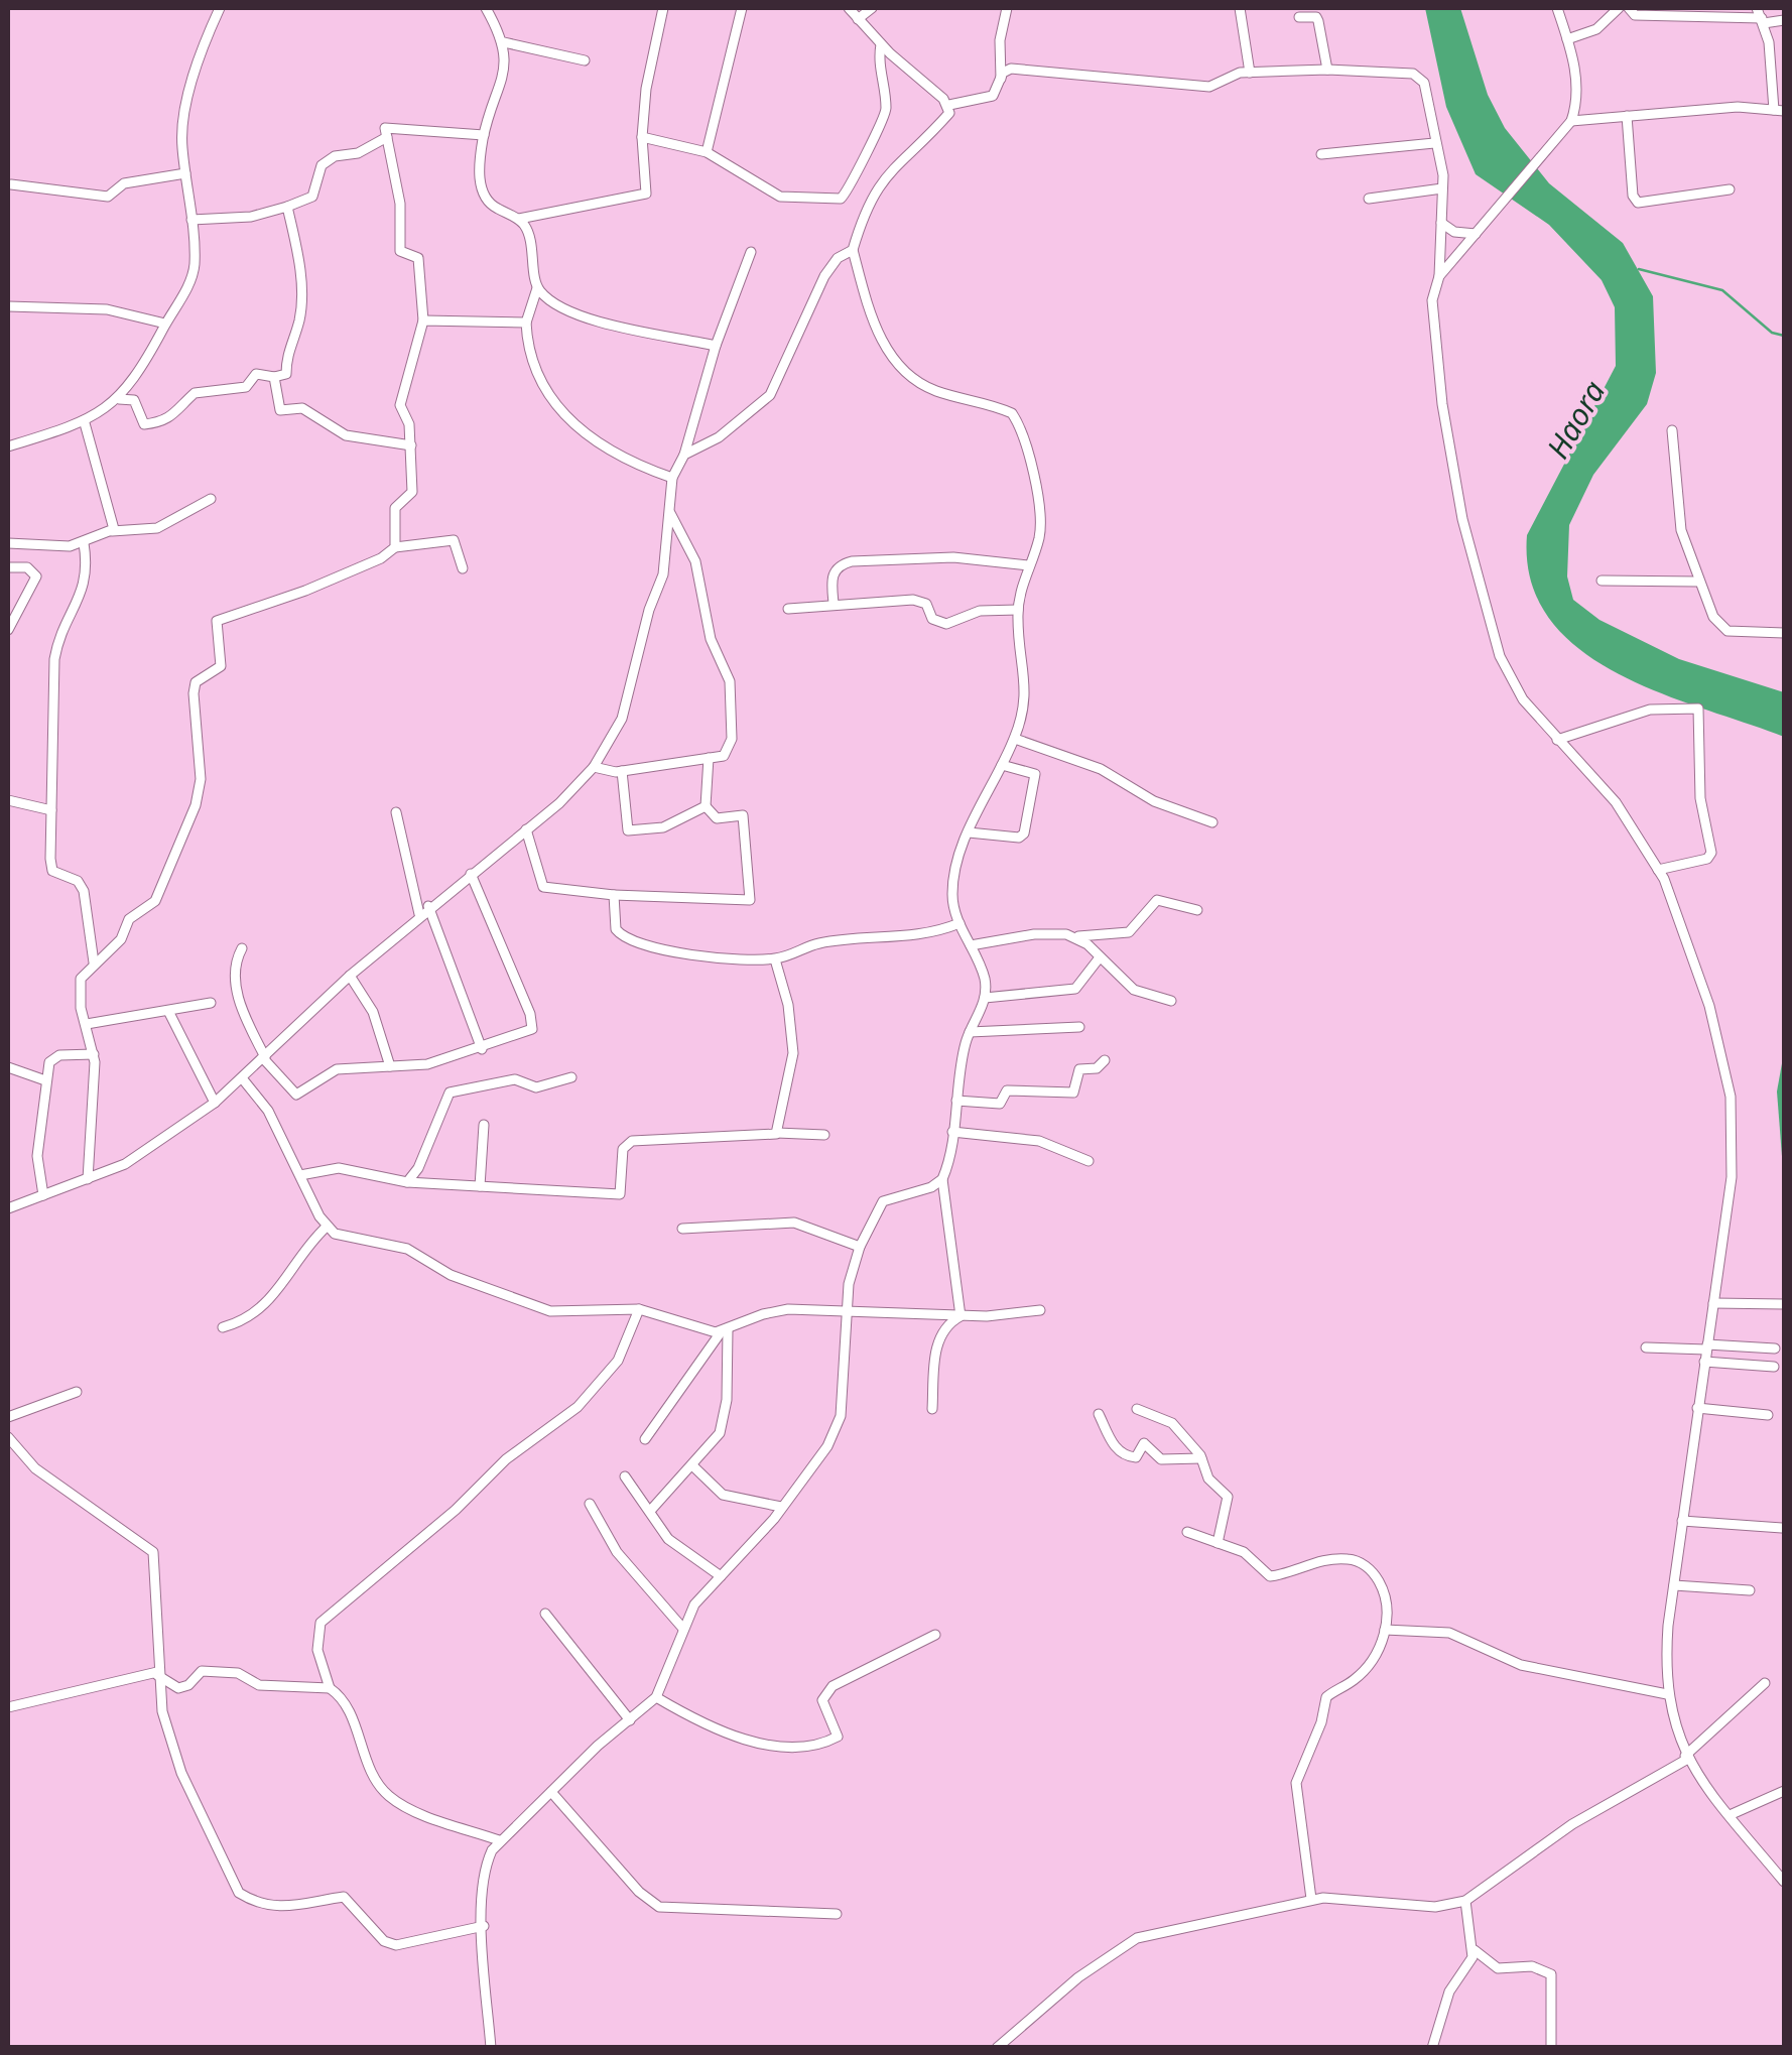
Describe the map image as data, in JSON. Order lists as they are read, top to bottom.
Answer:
{
  "water": ["Haora"]
}
